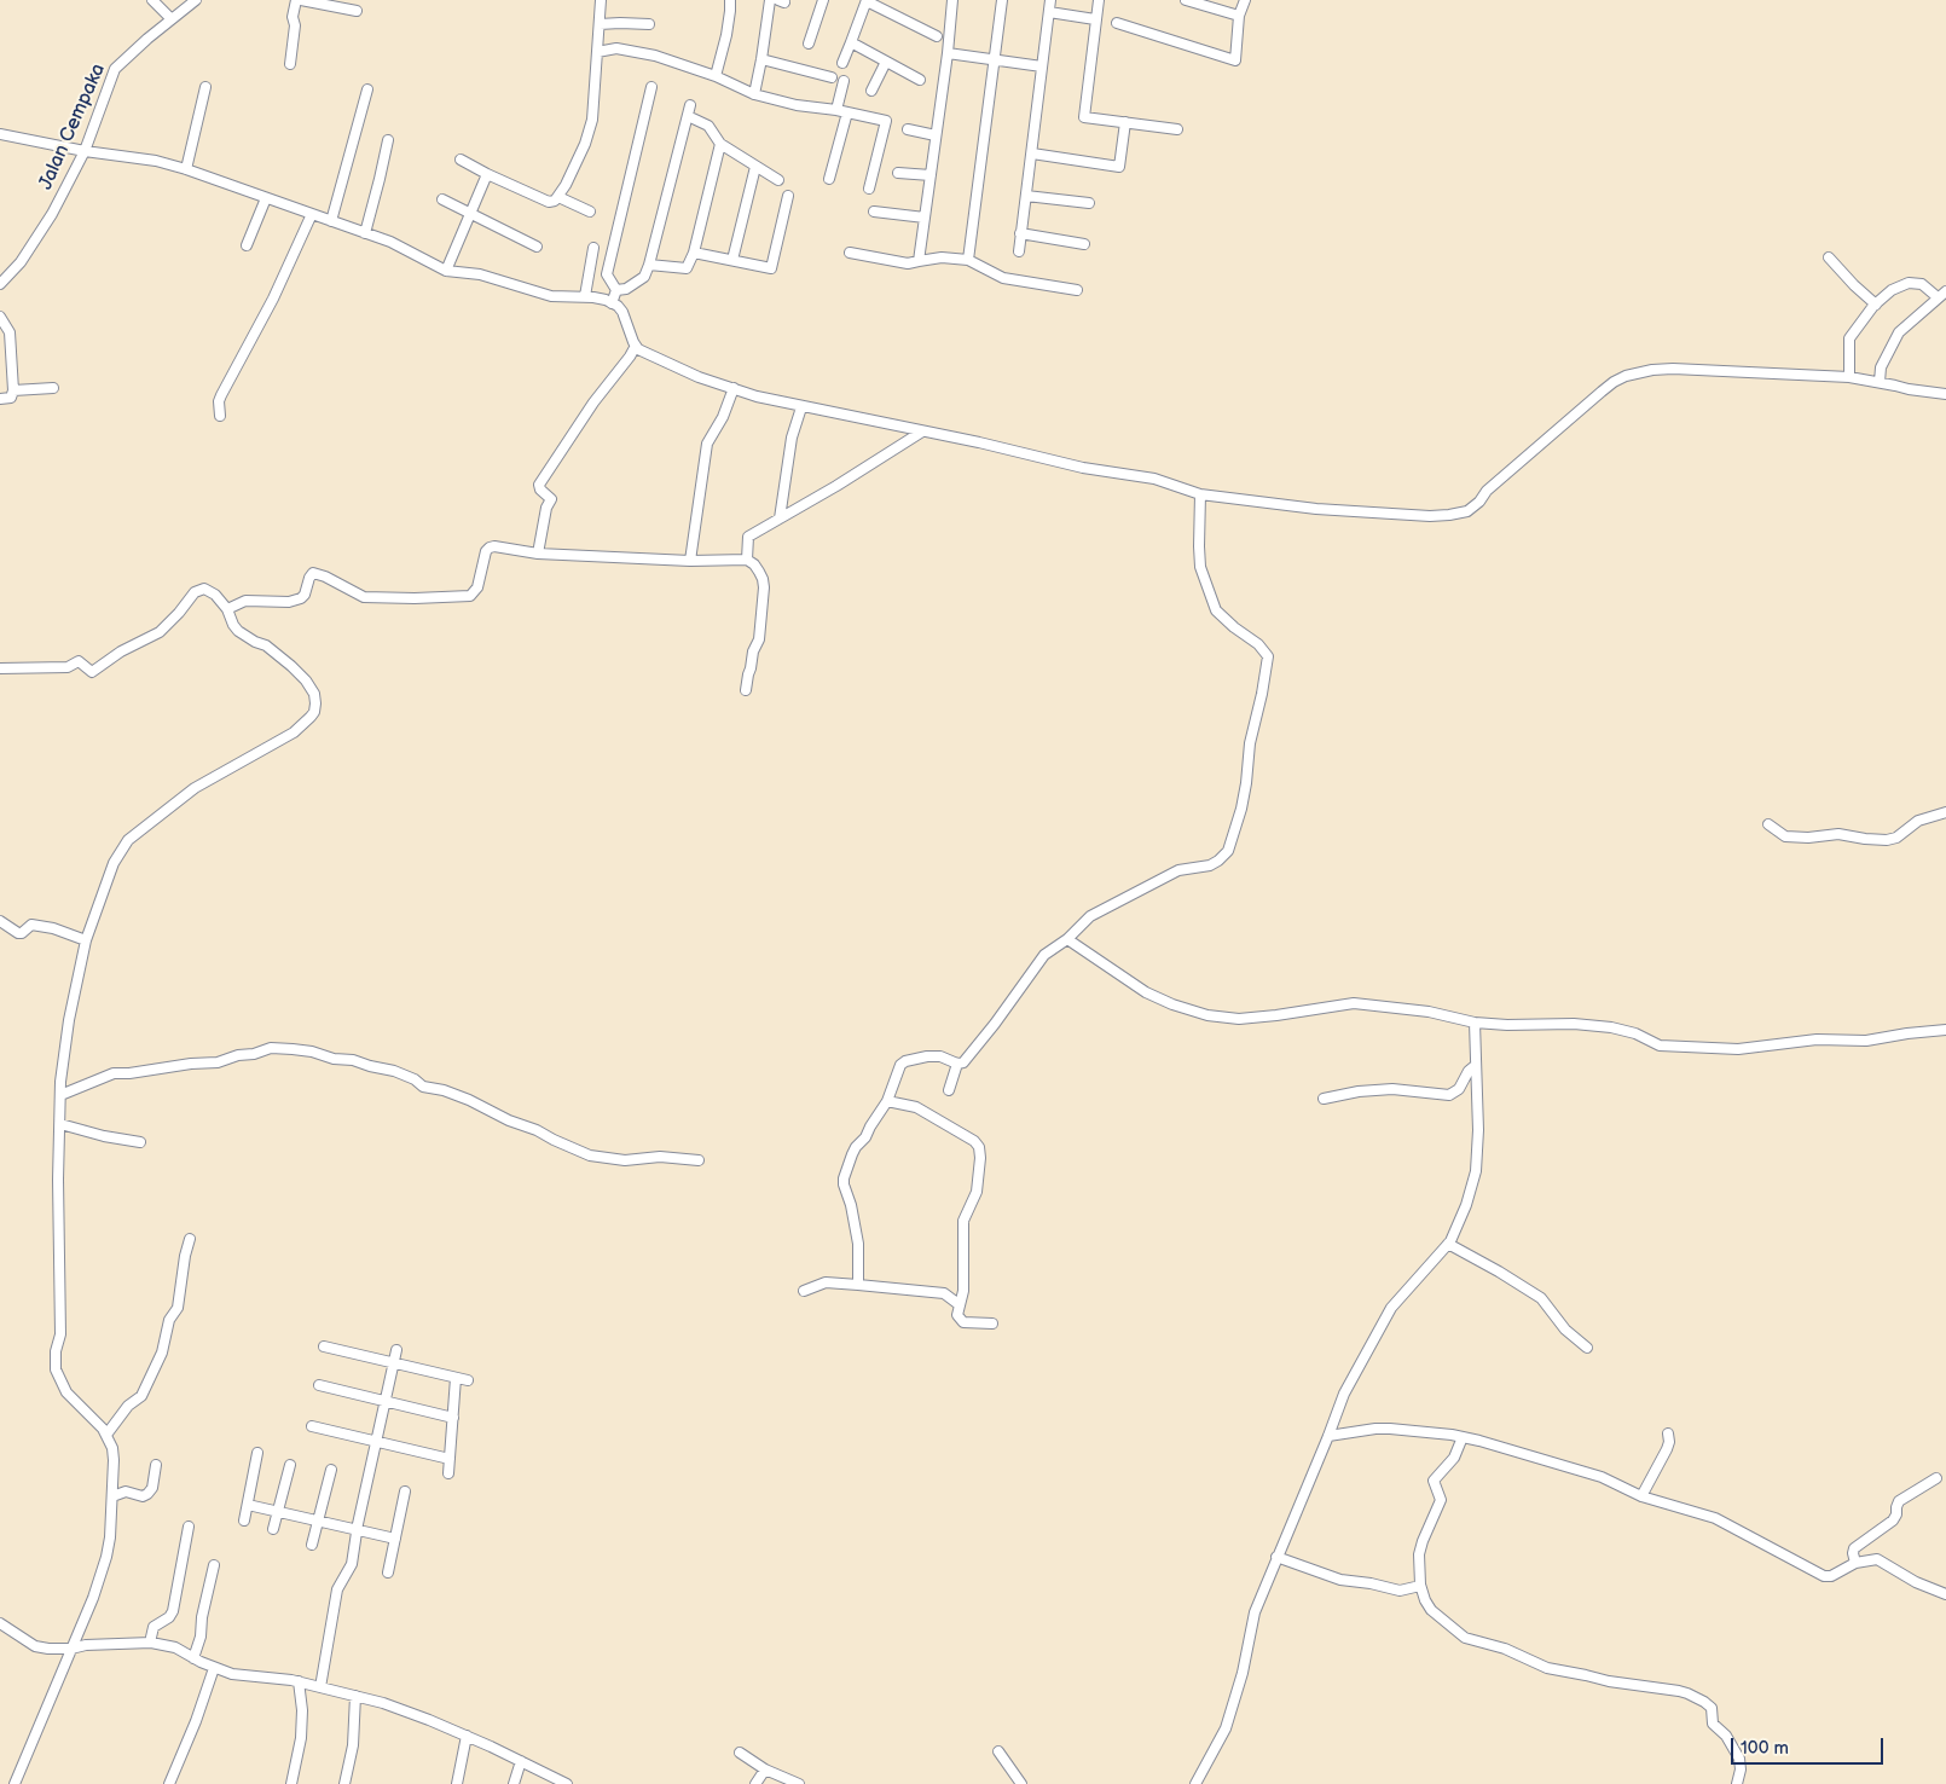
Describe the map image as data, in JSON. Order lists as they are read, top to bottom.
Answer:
{
  "streets": {
    "street": ["Jalan Cempaka"]
  },
  "scale_bar": "100 m"
}
